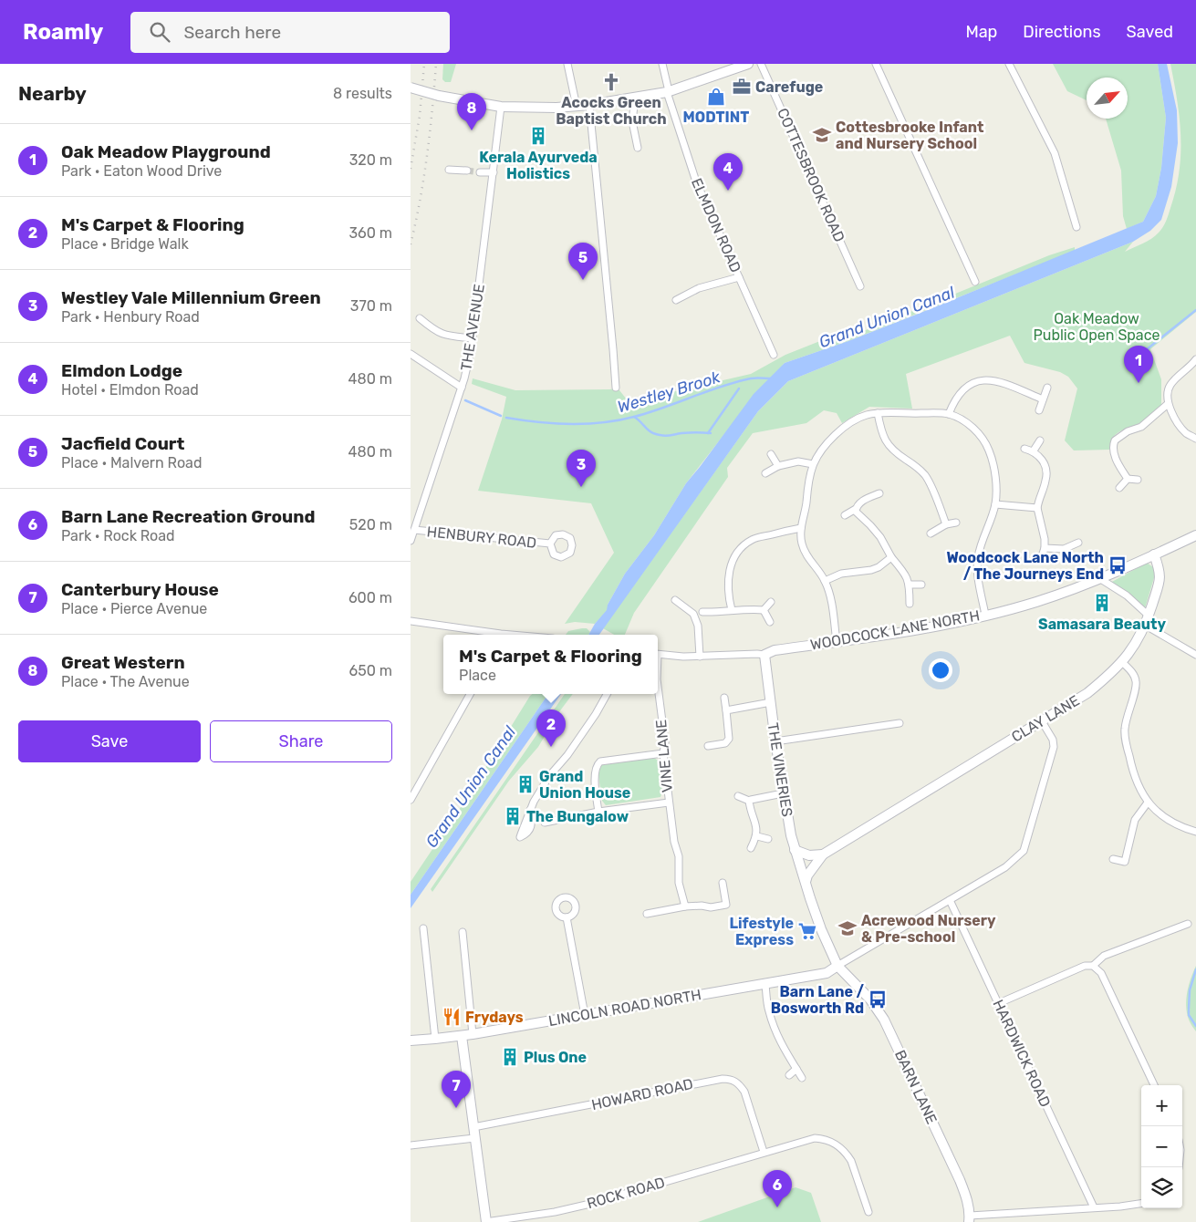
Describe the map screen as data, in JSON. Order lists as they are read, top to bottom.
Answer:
{
  "streets": {
    "street": [
      "COTTESBROOK ROAD",
      "ELMDON ROAD",
      "THE AVENUE",
      "HENBURY ROAD",
      "WOODCOCK LANE NORTH",
      "CLAY LANE",
      "VINE LANE",
      "THE VINERIES",
      "LINCOLN ROAD NORTH",
      "HARDWICK ROAD",
      "BARN LANE",
      "HOWARD ROAD",
      "ROCK ROAD"
    ]
  },
  "crossings": [
    ["THE AVENUE", "HENBURY ROAD"],
    ["WOODCOCK LANE NORTH", "CLAY LANE"],
    ["WOODCOCK LANE NORTH", "THE VINERIES"],
    ["CLAY LANE", "THE VINERIES"],
    ["LINCOLN ROAD NORTH", "BARN LANE"],
    ["HOWARD ROAD", "ROCK ROAD"]
  ],
  "water": ["Grand Union Canal", "Westley Brook"],
  "parks": ["Oak Meadow Public Open Space"],
  "places": {
    "church": ["Acocks Green Baptist Church"],
    "office": ["Carefuge"],
    "shop": ["MODTINT"],
    "school or university": ["Cottesbrooke Infant and Nursery School", "Acrewood Nursery & Pre-school"],
    "building": [
      "Kerala Ayurveda Holistics",
      "Samasara Beauty",
      "Grand Union House",
      "The Bungalow",
      "Plus One"
    ],
    "bus stop": ["Woodcock Lane North / The Journeys End", "Barn Lane / Bosworth Rd"],
    "supermarket": ["Lifestyle Express"],
    "restaurant": ["Frydays"]
  },
  "north": "top right",
  "page": {
    "header": "Roamly",
    "search": "Search here",
    "nav": ["Map", "Directions", "Saved"],
    "heading": ["Nearby", "8 results"],
    "pins": [
      "8",
      "4",
      "5",
      "1",
      "3",
      "2",
      "7",
      "6"
    ],
    "list": [
      {
        "mark": "1",
        "name": "Oak Meadow Playground",
        "note": "Park · Eaton Wood Drive",
        "value": "320 m"
      },
      {
        "mark": "2",
        "name": "M's Carpet & Flooring",
        "note": "Place · Bridge Walk",
        "value": "360 m"
      },
      {
        "mark": "3",
        "name": "Westley Vale Millennium Green",
        "note": "Park · Henbury Road",
        "value": "370 m"
      },
      {
        "mark": "4",
        "name": "Elmdon Lodge",
        "note": "Hotel · Elmdon Road",
        "value": "480 m"
      },
      {
        "mark": "5",
        "name": "Jacfield Court",
        "note": "Place · Malvern Road",
        "value": "480 m"
      },
      {
        "mark": "6",
        "name": "Barn Lane Recreation Ground",
        "note": "Park · Rock Road",
        "value": "520 m"
      },
      {
        "mark": "7",
        "name": "Canterbury House",
        "note": "Place · Pierce Avenue",
        "value": "600 m"
      },
      {
        "mark": "8",
        "name": "Great Western",
        "note": "Place · The Avenue",
        "value": "650 m"
      }
    ],
    "popup": ["M's Carpet & Flooring", "Place"],
    "buttons": ["Save", "Share"],
    "map_buttons": ["+", "−"]
  }
}
